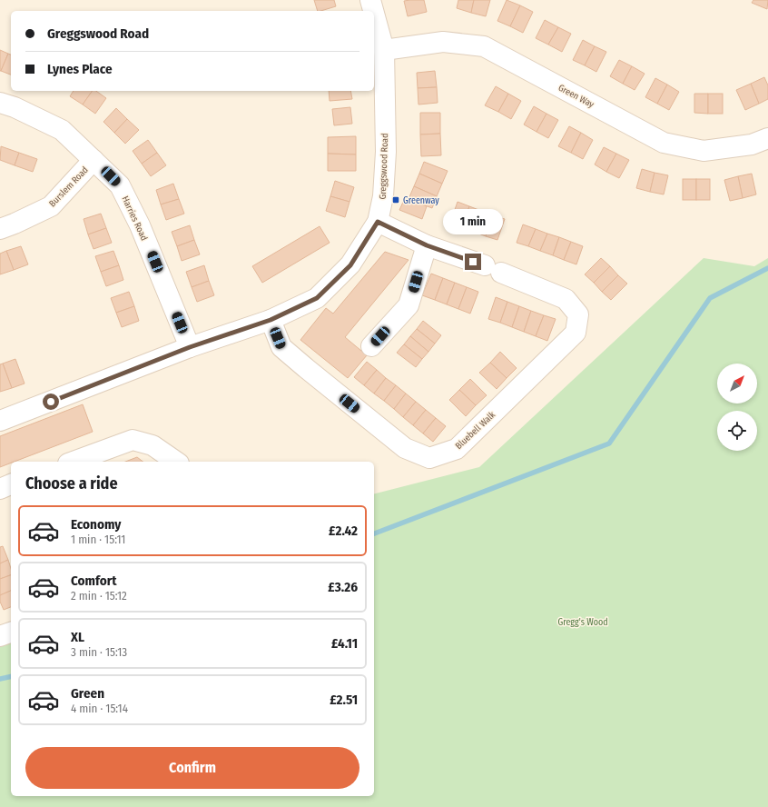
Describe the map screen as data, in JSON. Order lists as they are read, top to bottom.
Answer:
{
  "streets": {
    "street": [
      "Green Way",
      "Greggswood Road",
      "Burslem Road",
      "Harries Road",
      "Bluebell Walk"
    ]
  },
  "crossings": [
    ["Green Way", "Greggswood Road"],
    ["Greggswood Road", "Harries Road"],
    ["Greggswood Road", "Bluebell Walk"],
    ["Burslem Road", "Harries Road"]
  ],
  "parks": ["Gregg's Wood"],
  "places": {
    "transit": ["Greenway"]
  },
  "north": "top right",
  "page": {
    "banner": ["Greggswood Road", "Lynes Place"],
    "bubble": "1 min",
    "heading": "Choose a ride",
    "list": [
      {
        "name": "Economy",
        "note": "1 min · 15:11",
        "value": "£2.42"
      },
      {
        "name": "Comfort",
        "note": "2 min · 15:12",
        "value": "£3.26"
      },
      {
        "name": "XL",
        "note": "3 min · 15:13",
        "value": "£4.11"
      },
      {
        "name": "Green",
        "note": "4 min · 15:14",
        "value": "£2.51"
      }
    ],
    "buttons": "Confirm"
  }
}
